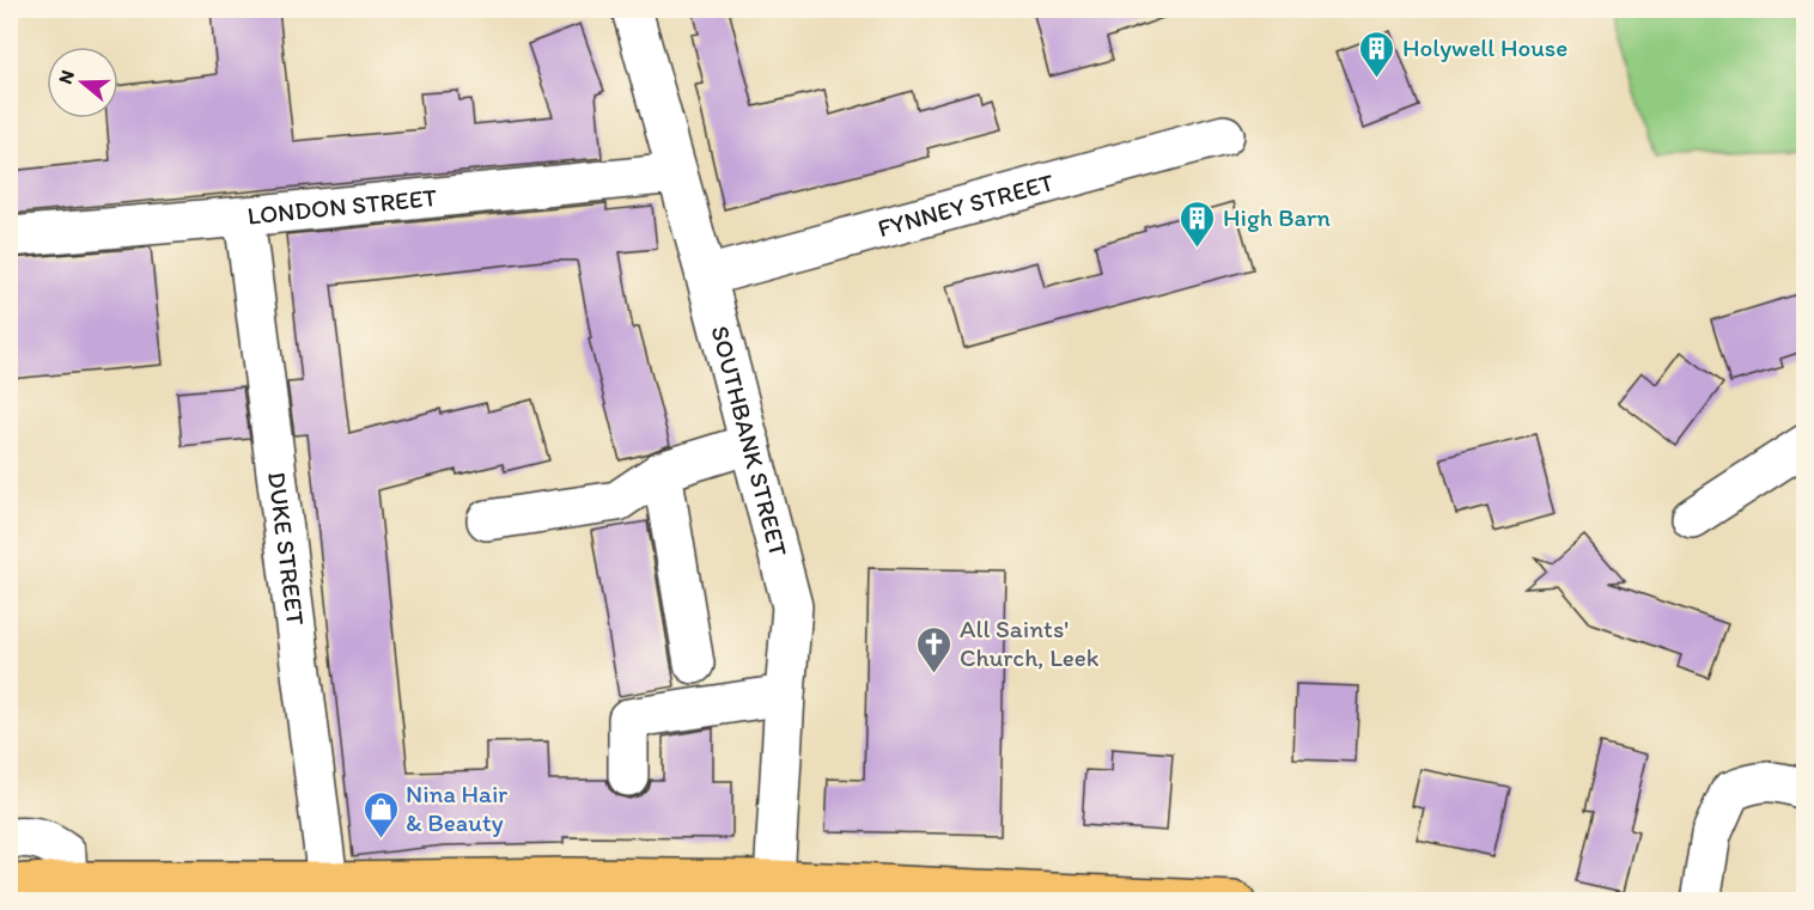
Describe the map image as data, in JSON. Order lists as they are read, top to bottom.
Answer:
{
  "streets": {
    "street": [
      "FYNNEY STREET",
      "LONDON STREET",
      "SOUTHBANK STREET",
      "DUKE STREET"
    ]
  },
  "crossings": [
    ["FYNNEY STREET", "SOUTHBANK STREET"],
    ["LONDON STREET", "SOUTHBANK STREET"],
    ["LONDON STREET", "DUKE STREET"]
  ],
  "places": {
    "building": ["Holywell House", "High Barn"],
    "church": ["All Saints' Church, Leek"],
    "shop": ["Nina Hair & Beauty"]
  },
  "north": "left"
}
